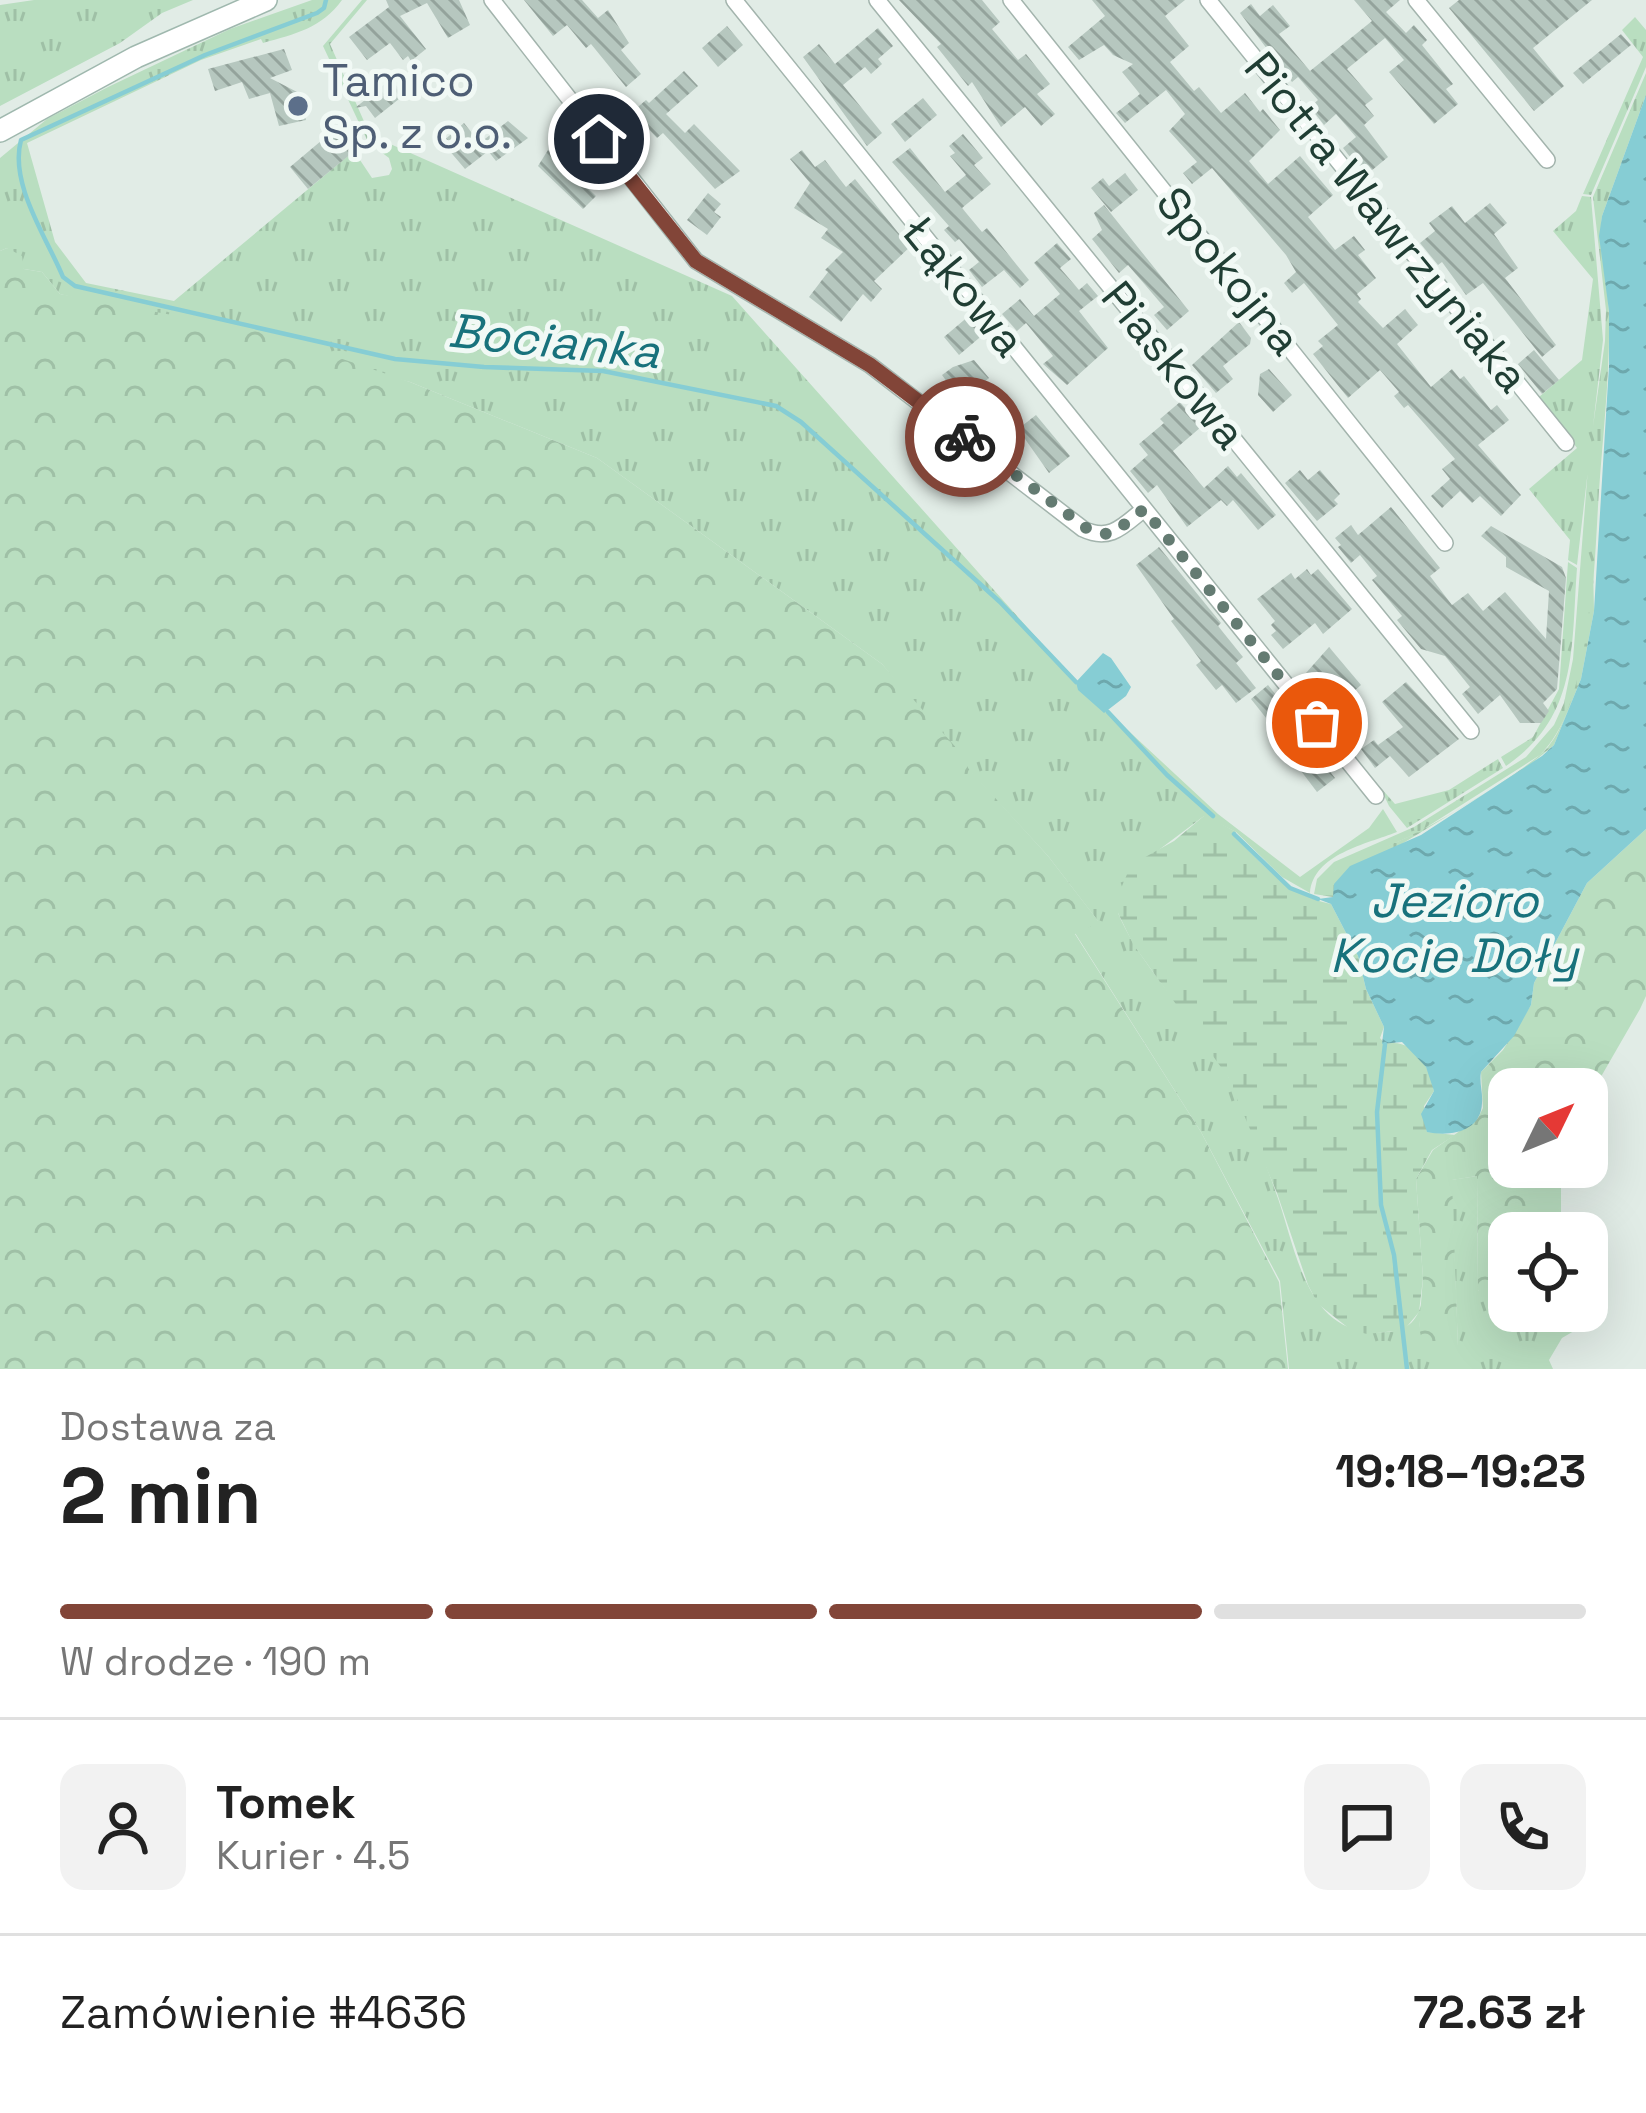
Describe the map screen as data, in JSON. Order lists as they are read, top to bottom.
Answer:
{
  "streets": {
    "street": [
      "Piotra Wawrzyniaka",
      "Spokojna",
      "Łąkowa",
      "Piaskowa"
    ]
  },
  "water": ["Bocianka", "Jezioro Kocie Doły"],
  "places": ["Tamico Sp. z o.o."],
  "north": "top right",
  "page": {
    "heading": ["2 min", "Dostawa za", "19:18–19:23"],
    "panel": [
      "Tomek",
      "Kurier · 4.5",
      "Zamówienie #4636",
      "72.63 zł"
    ],
    "bar": "W drodze · 190 m"
  }
}
